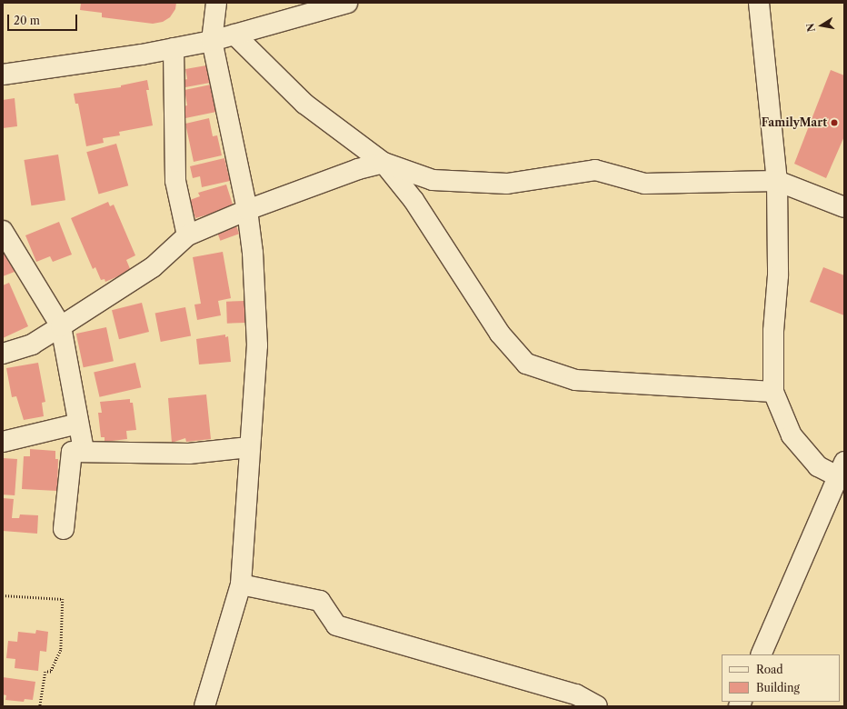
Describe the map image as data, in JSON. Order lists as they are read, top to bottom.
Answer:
{
  "places": ["FamilyMart"],
  "legend": ["Road", "Building"],
  "scale_bar": "20 m",
  "north": "left"
}
